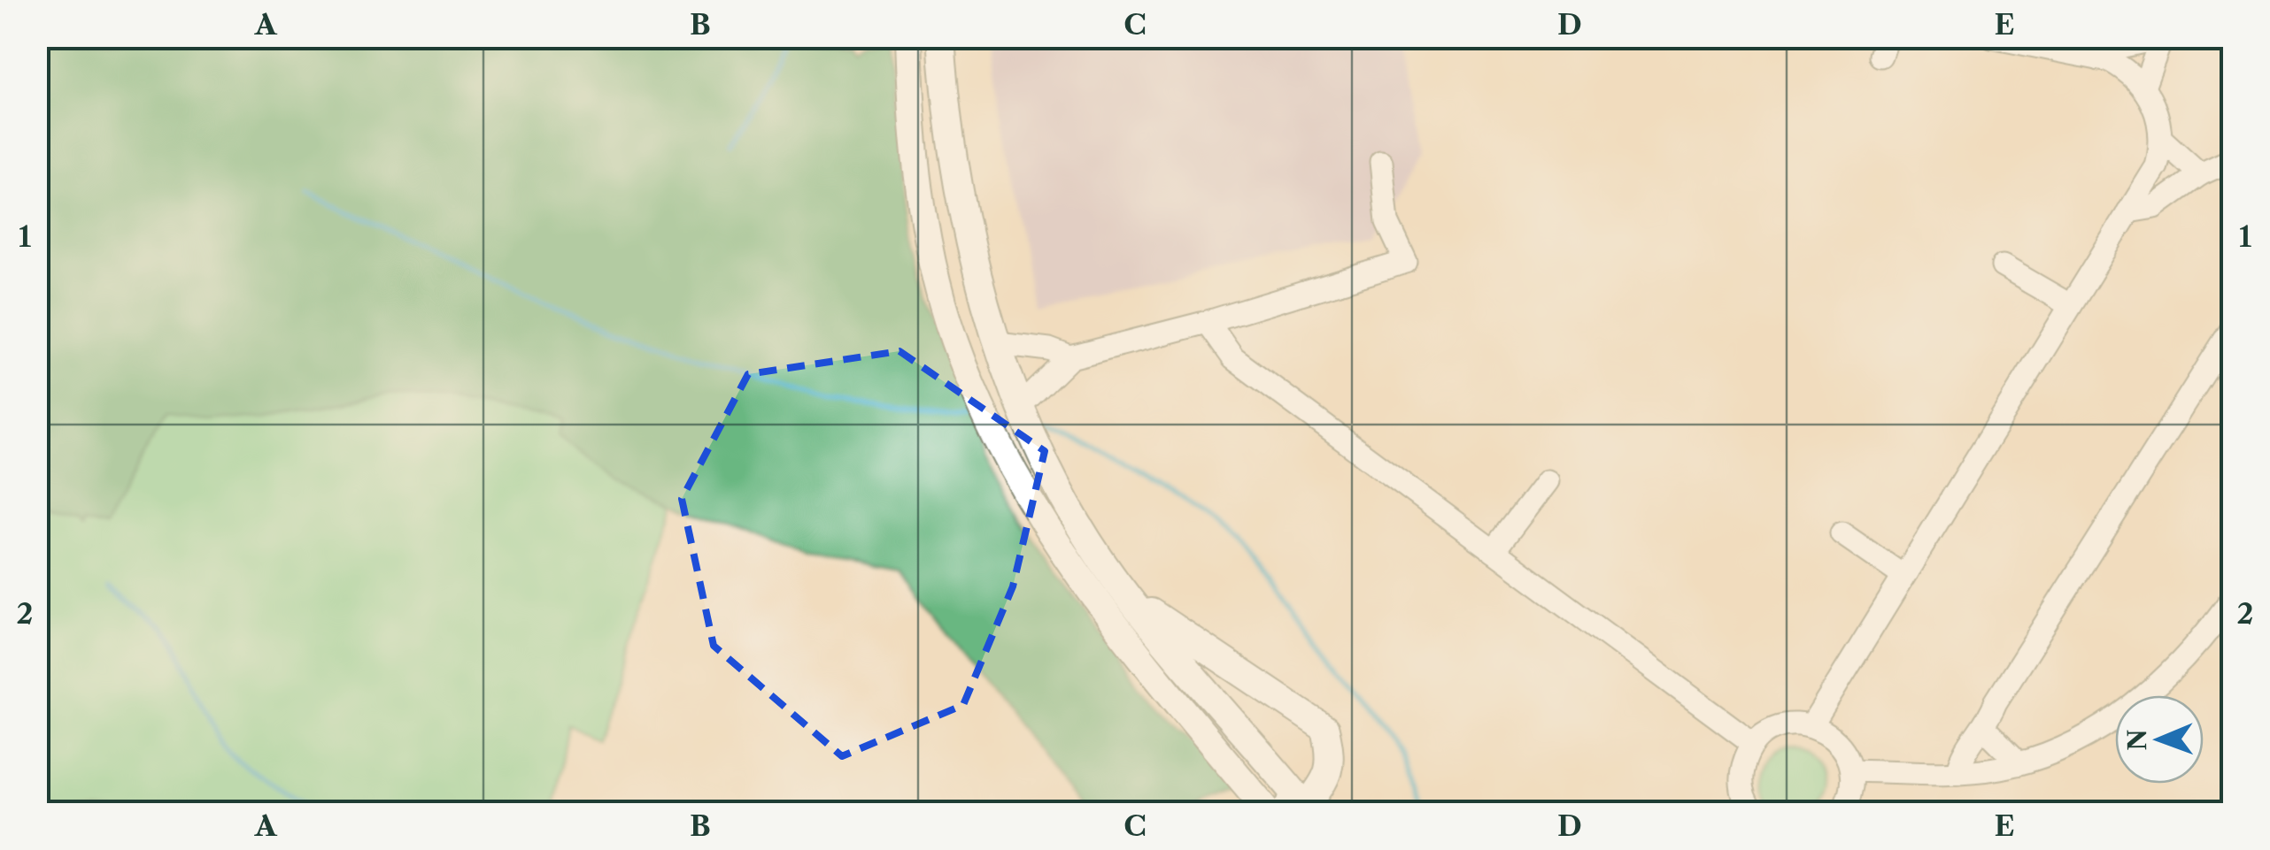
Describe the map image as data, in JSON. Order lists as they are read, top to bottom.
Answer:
{
  "north": "left",
  "grid": {
    "columns": [
      "A",
      "B",
      "C",
      "D",
      "E"
    ],
    "rows": ["1", "2"]
  }
}
